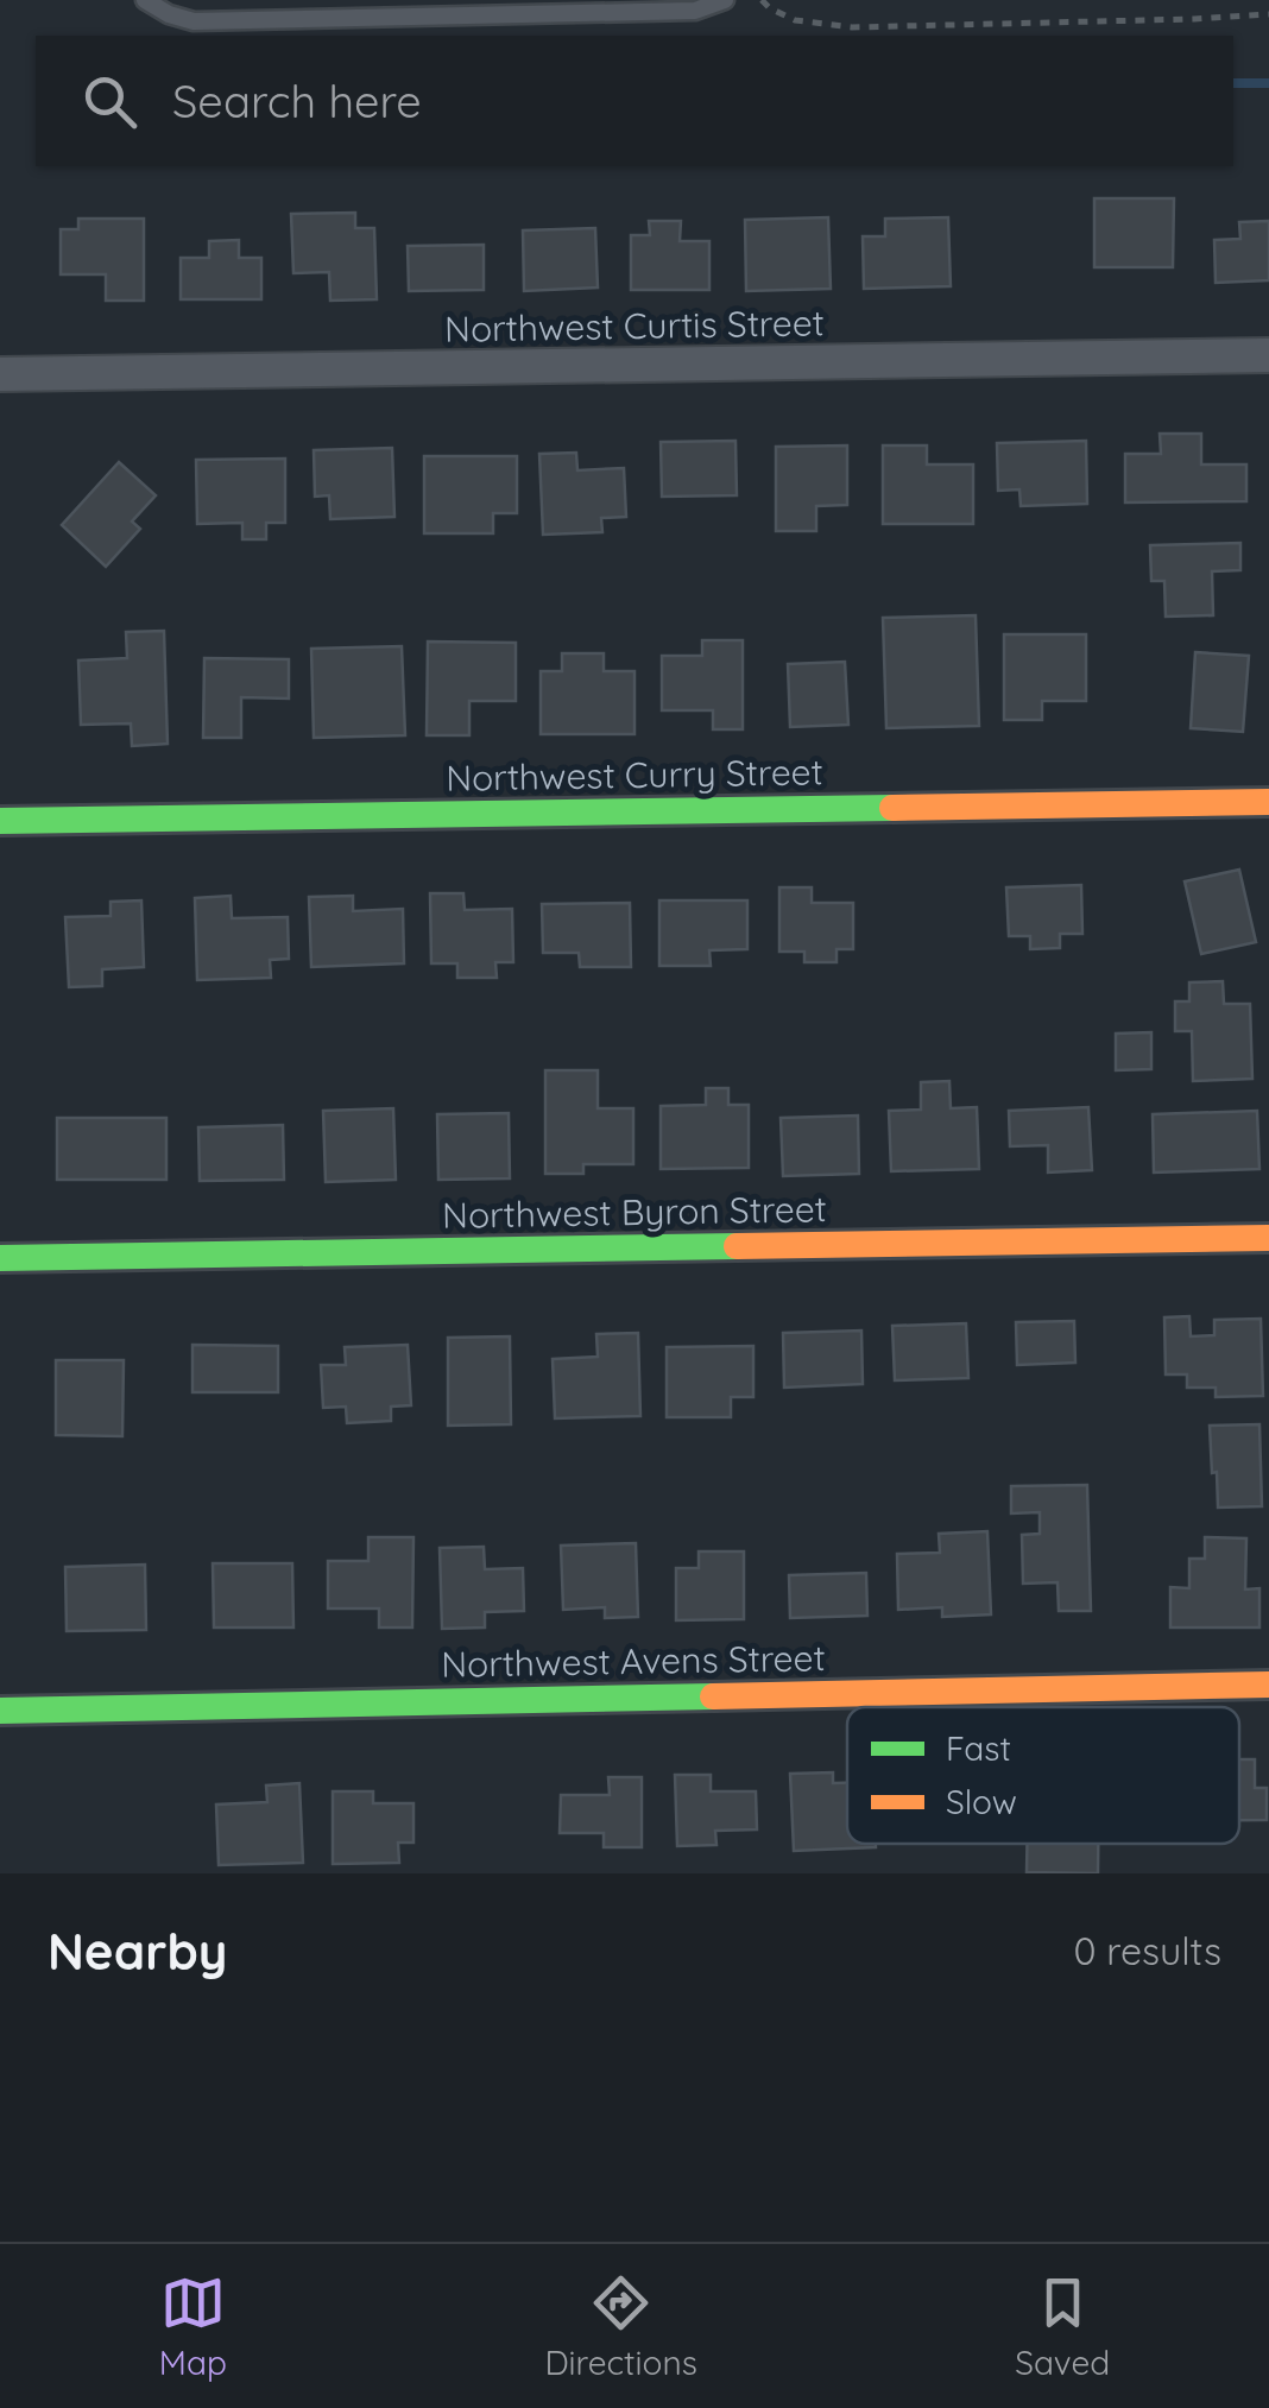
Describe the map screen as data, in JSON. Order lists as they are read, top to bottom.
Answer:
{
  "streets": {
    "street": [
      "Northwest Curtis Street",
      "Northwest Curry Street",
      "Northwest Byron Street",
      "Northwest Avens Street"
    ]
  },
  "legend": ["Fast", "Slow"],
  "page": {
    "search": "Search here",
    "heading": ["Nearby", "0 results"],
    "nav": ["Map", "Directions", "Saved"]
  }
}
